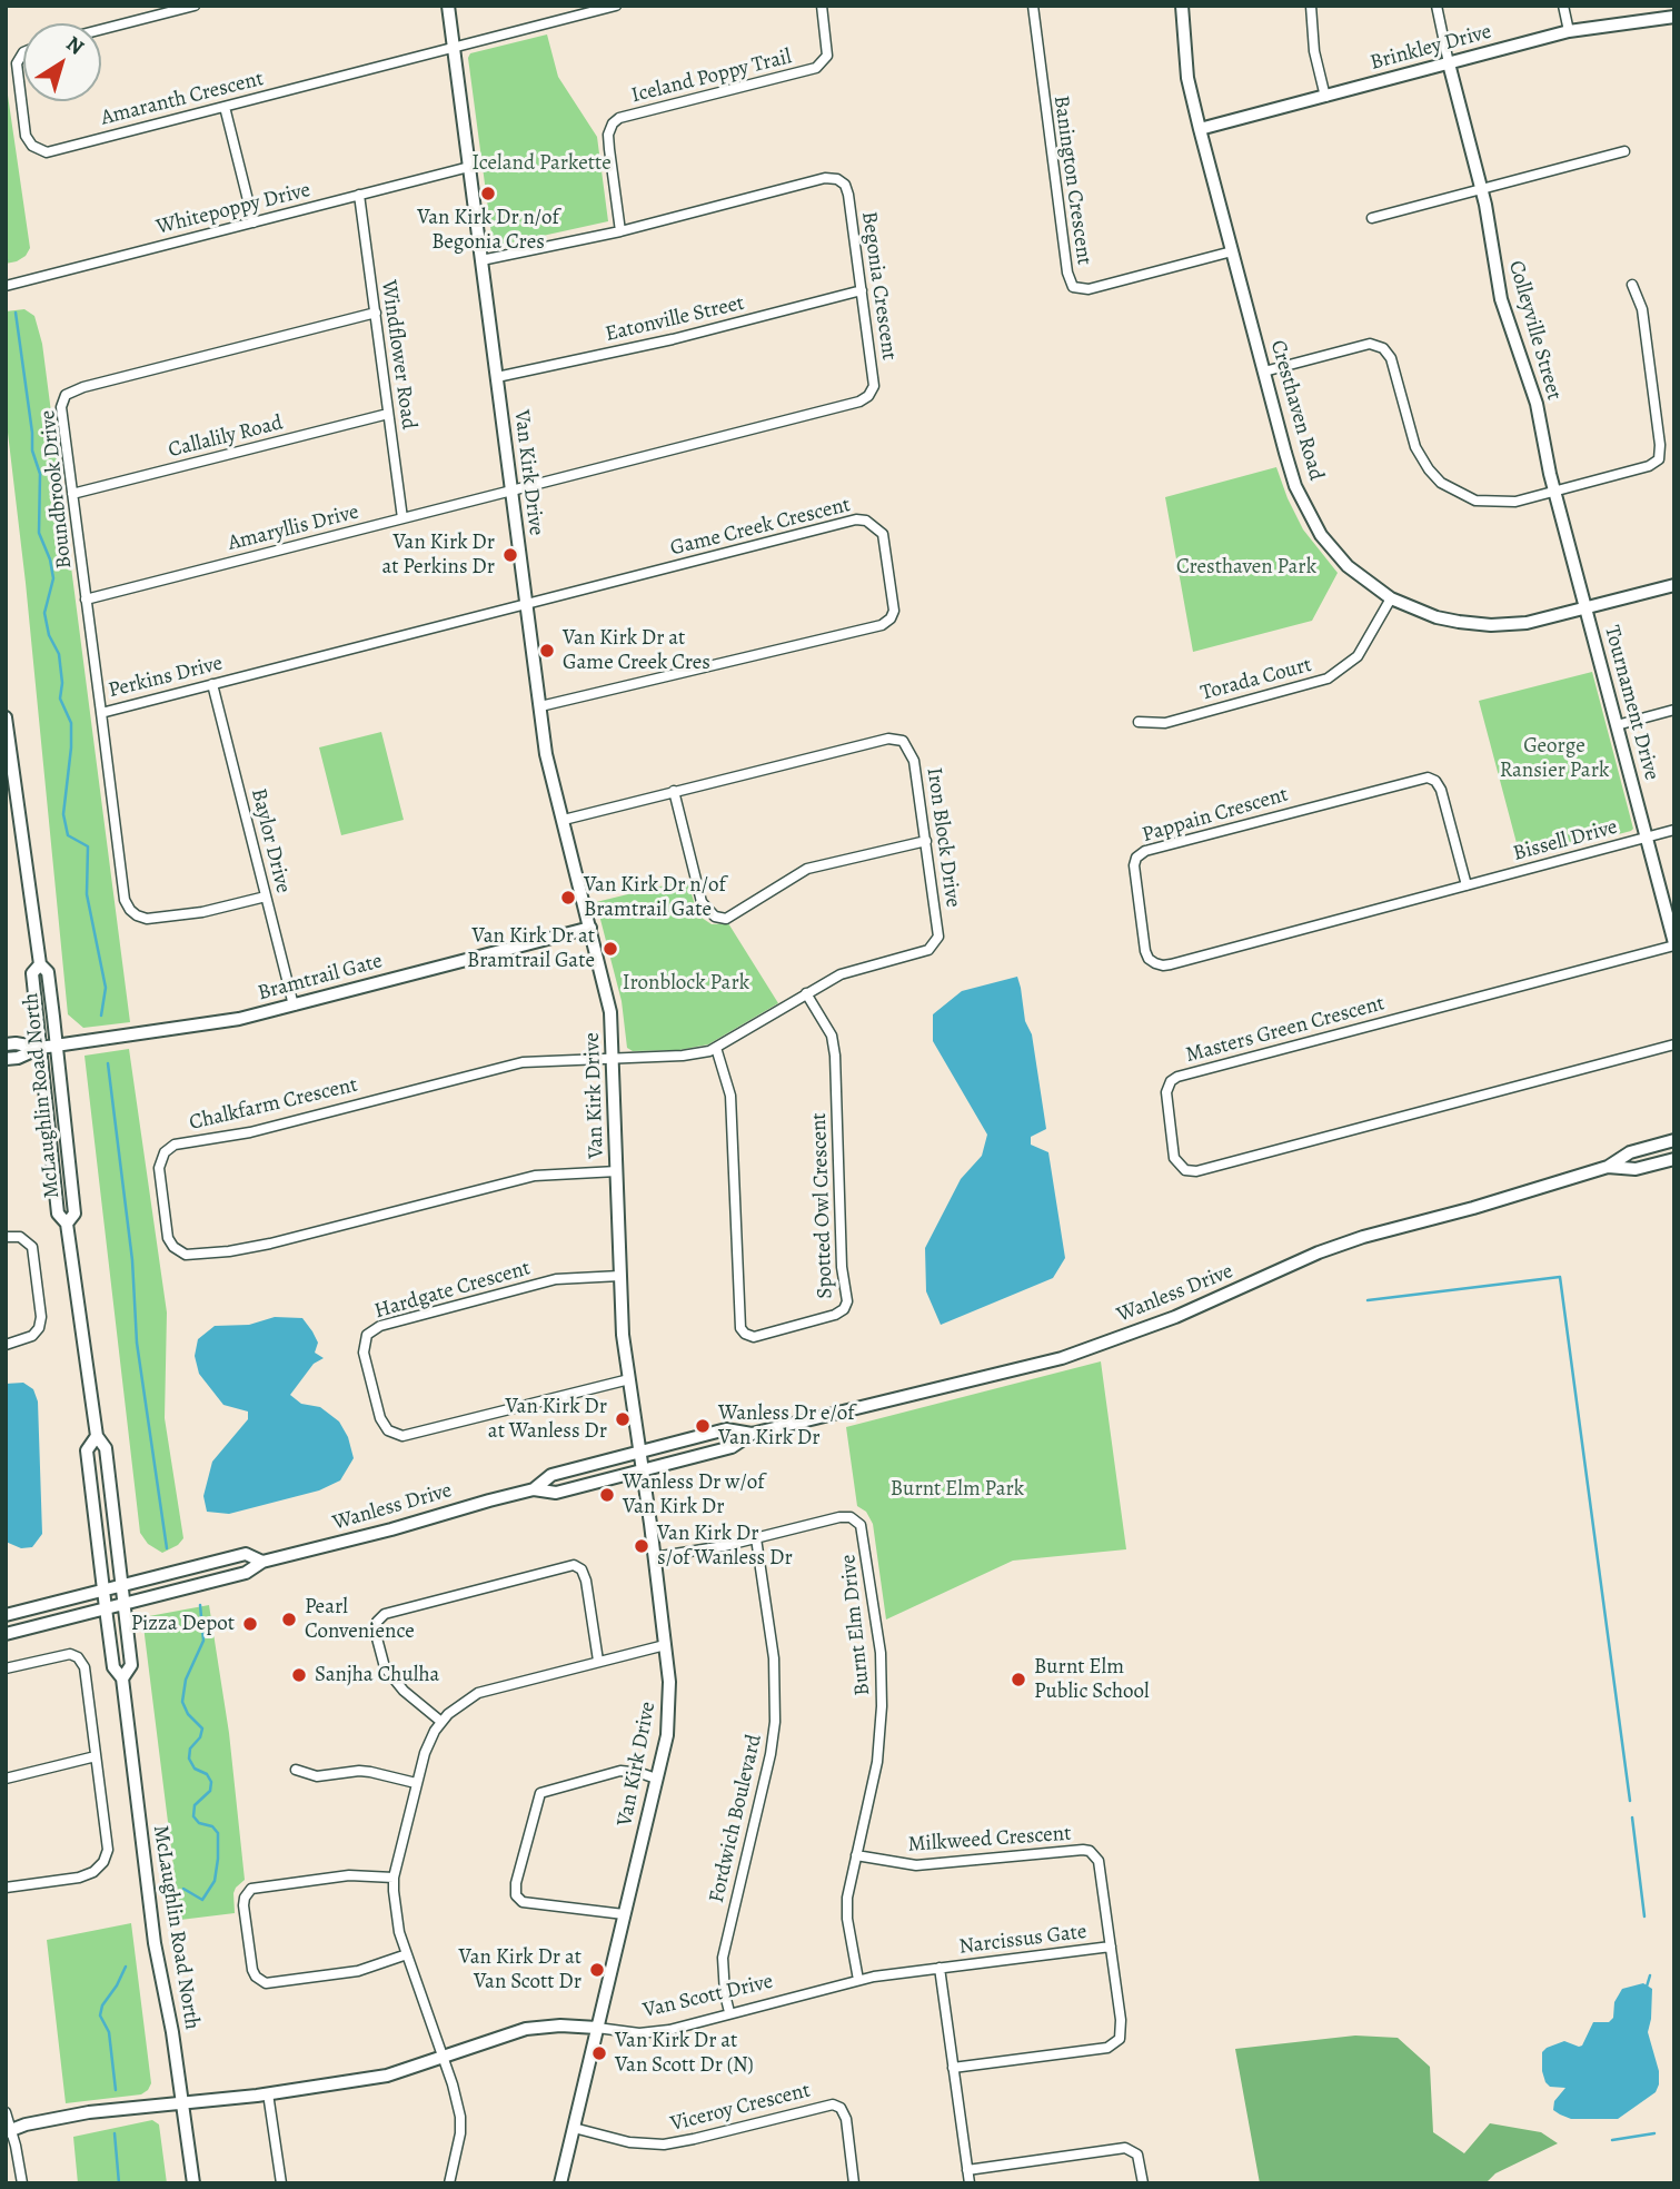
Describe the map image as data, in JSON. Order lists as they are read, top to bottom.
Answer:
{
  "streets": {
    "street": [
      "Brinkley Drive",
      "Iceland Poppy Trail",
      "Amaranth Crescent",
      "Banington Crescent",
      "Whitepoppy Drive",
      "Begonia Crescent",
      "Eatonville Street",
      "Colleyville Street",
      "Windflower Road",
      "Cresthaven Road",
      "Callalily Road",
      "Van Kirk Drive",
      "Boundbrook Drive",
      "Game Creek Crescent",
      "Amaryllis Drive",
      "Perkins Drive",
      "Torada Court",
      "Tournament Drive",
      "Pappain Crescent",
      "Iron Block Drive",
      "Baylor Drive",
      "Bissell Drive",
      "Bramtrail Gate",
      "Masters Green Crescent",
      "McLaughlin Road North",
      "Chalkfarm Crescent",
      "Spotted Owl Crescent",
      "Hardgate Crescent",
      "Wanless Drive",
      "Burnt Elm Drive",
      "Fordwich Boulevard",
      "Milkweed Crescent",
      "Narcissus Gate",
      "Van Scott Drive",
      "Viceroy Crescent"
    ]
  },
  "crossings": [
    ["Brinkley Drive", "Colleyville Street"],
    ["Brinkley Drive", "Cresthaven Road"],
    ["Iceland Poppy Trail", "Begonia Crescent"],
    ["Amaranth Crescent", "Van Kirk Drive"],
    ["Banington Crescent", "Cresthaven Road"],
    ["Whitepoppy Drive", "Windflower Road"],
    ["Whitepoppy Drive", "Van Kirk Drive"],
    ["Begonia Crescent", "Eatonville Street"],
    ["Begonia Crescent", "Van Kirk Drive"],
    ["Begonia Crescent", "Amaryllis Drive"],
    ["Eatonville Street", "Van Kirk Drive"],
    ["Colleyville Street", "Cresthaven Road"],
    ["Colleyville Street", "Tournament Drive"],
    ["Windflower Road", "Callalily Road"],
    ["Windflower Road", "Boundbrook Drive"],
    ["Windflower Road", "Amaryllis Drive"],
    ["Cresthaven Road", "Torada Court"],
    ["Cresthaven Road", "Tournament Drive"],
    ["Callalily Road", "Boundbrook Drive"],
    ["Van Kirk Drive", "Game Creek Crescent"],
    ["Van Kirk Drive", "Amaryllis Drive"],
    ["Van Kirk Drive", "Perkins Drive"],
    ["Van Kirk Drive", "Iron Block Drive"],
    ["Van Kirk Drive", "Bramtrail Gate"],
    ["Van Kirk Drive", "Chalkfarm Crescent"],
    ["Van Kirk Drive", "Hardgate Crescent"],
    ["Van Kirk Drive", "Wanless Drive"],
    ["Van Kirk Drive", "Burnt Elm Drive"],
    ["Van Kirk Drive", "Van Scott Drive"],
    ["Van Kirk Drive", "Viceroy Crescent"],
    ["Boundbrook Drive", "Amaryllis Drive"],
    ["Boundbrook Drive", "Perkins Drive"],
    ["Game Creek Crescent", "Perkins Drive"],
    ["Perkins Drive", "Baylor Drive"],
    ["Tournament Drive", "Bissell Drive"],
    ["Tournament Drive", "Masters Green Crescent"],
    ["Pappain Crescent", "Bissell Drive"],
    ["Iron Block Drive", "Chalkfarm Crescent"],
    ["Iron Block Drive", "Spotted Owl Crescent"],
    ["Baylor Drive", "Bramtrail Gate"],
    ["Bramtrail Gate", "McLaughlin Road North"],
    ["McLaughlin Road North", "Wanless Drive"],
    ["McLaughlin Road North", "Van Scott Drive"],
    ["Burnt Elm Drive", "Fordwich Boulevard"],
    ["Burnt Elm Drive", "Milkweed Crescent"],
    ["Burnt Elm Drive", "Van Scott Drive"],
    ["Fordwich Boulevard", "Van Scott Drive"],
    ["Milkweed Crescent", "Narcissus Gate"],
    ["Narcissus Gate", "Van Scott Drive"]
  ],
  "parks": [
    "Iceland Parkette",
    "Cresthaven Park",
    "George Ransier Park",
    "Ironblock Park",
    "Burnt Elm Park"
  ],
  "places": [
    "Van Kirk Dr n/of Begonia Cres",
    "Van Kirk Dr at Perkins Dr",
    "Van Kirk Dr at Game Creek Cres",
    "Van Kirk Dr n/of Bramtrail Gate",
    "Van Kirk Dr at Bramtrail Gate",
    "Van Kirk Dr at Wanless Dr",
    "Wanless Dr e/of Van Kirk Dr",
    "Wanless Dr w/of Van Kirk Dr",
    "Van Kirk Dr s/of Wanless Dr",
    "Pearl Convenience",
    "Pizza Depot",
    "Sanjha Chulha",
    "Burnt Elm Public School",
    "Van Kirk Dr at Van Scott Dr",
    "Van Kirk Dr at Van Scott Dr (N)"
  ],
  "north": "top right"
}
